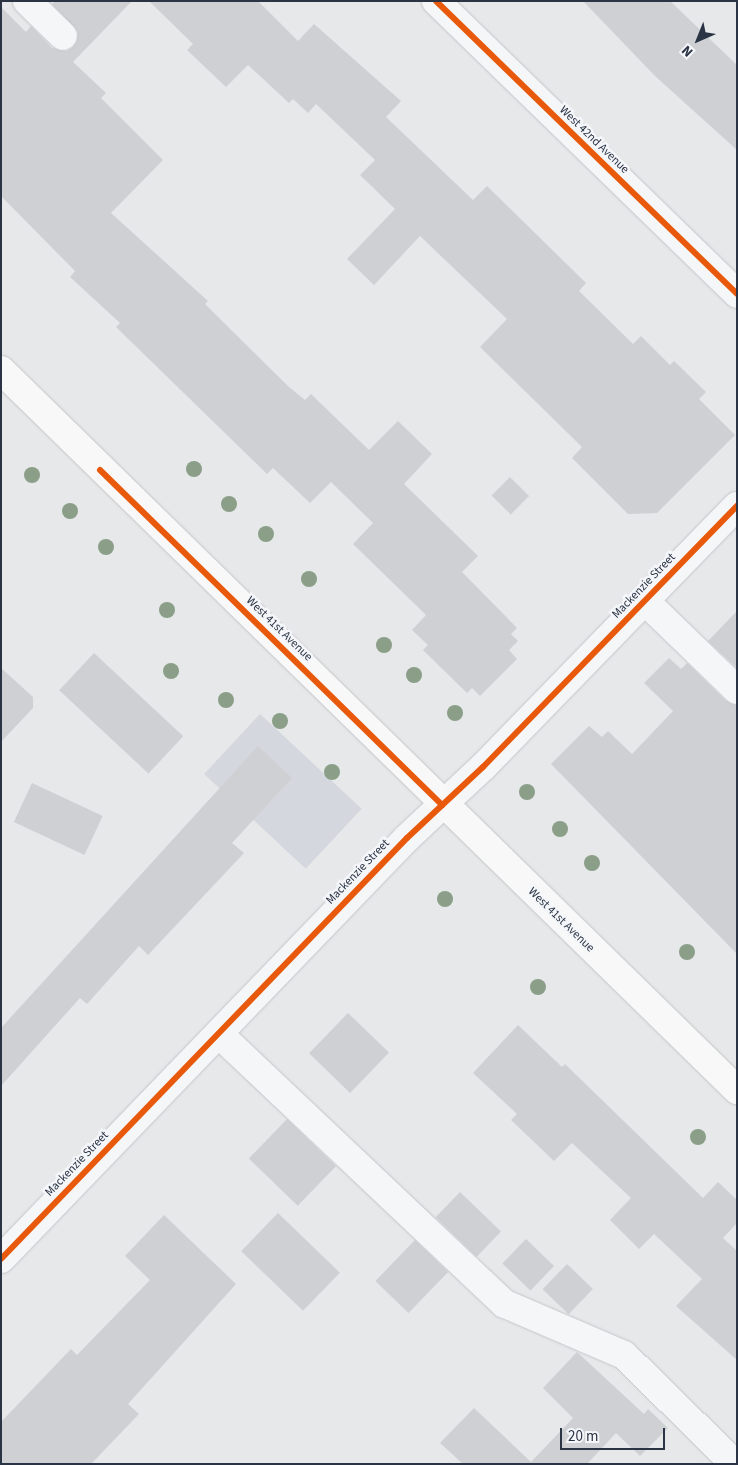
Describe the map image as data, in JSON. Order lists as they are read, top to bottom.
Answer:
{
  "streets": {
    "main road": ["West 41st Avenue"],
    "street": ["West 42nd Avenue", "Mackenzie Street"]
  },
  "crossings": [
    ["Mackenzie Street", "West 41st Avenue"]
  ],
  "scale_bar": "20 m",
  "north": "bottom left"
}
